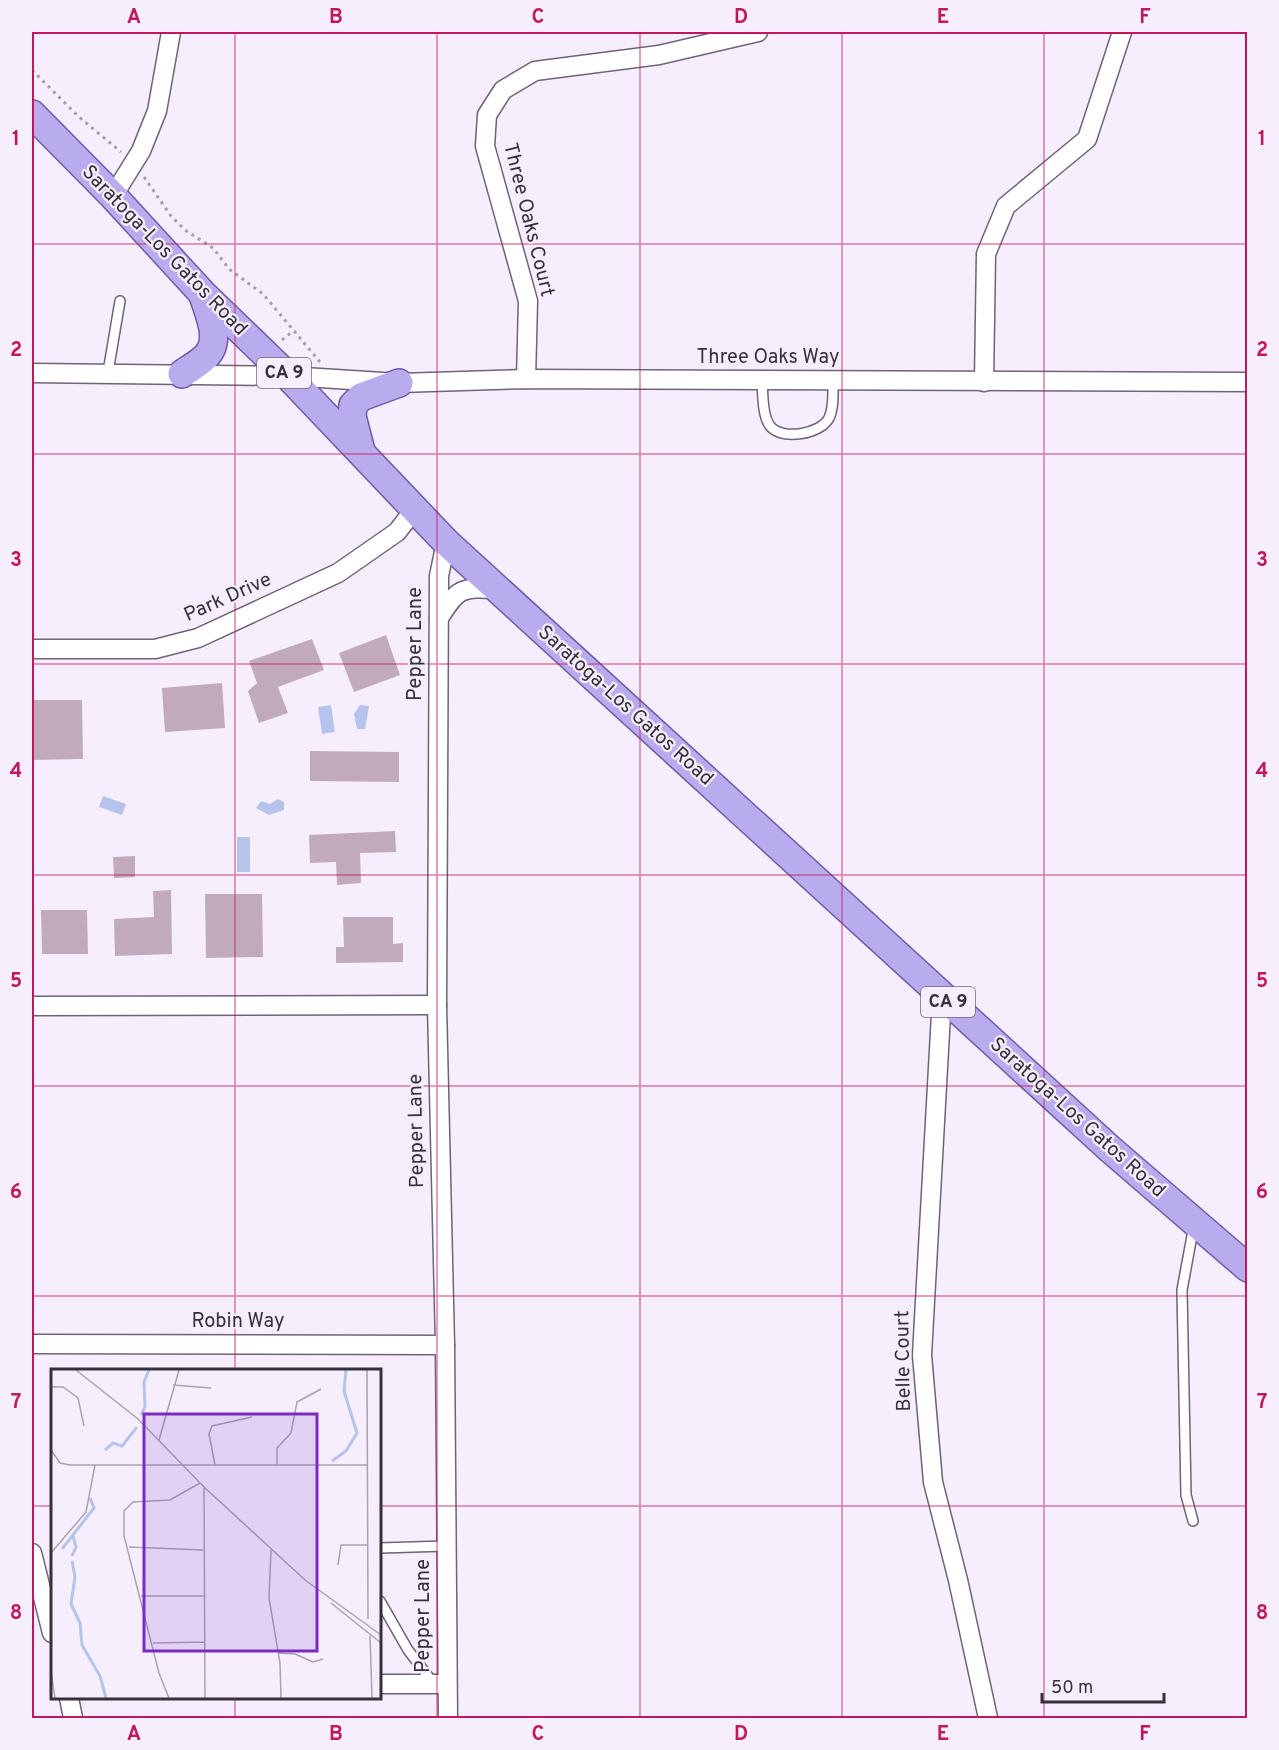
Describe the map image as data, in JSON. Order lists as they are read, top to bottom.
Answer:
{
  "streets": {
    "main road": ["Saratoga-Los Gatos Road", "CA 9"],
    "street": [
      "Three Oaks Court",
      "Three Oaks Way",
      "Park Drive",
      "Pepper Lane",
      "Robin Way",
      "Belle Court"
    ]
  },
  "crossings": [
    ["Three Oaks Court", "Three Oaks Way"],
    ["Saratoga-Los Gatos Road", "Three Oaks Way"],
    ["Saratoga-Los Gatos Road", "Park Drive"],
    ["Saratoga-Los Gatos Road", "Pepper Lane"],
    ["Saratoga-Los Gatos Road", "Belle Court"],
    ["Pepper Lane", "Robin Way"]
  ],
  "scale_bar": "50 m",
  "grid": {
    "columns": [
      "A",
      "B",
      "C",
      "D",
      "E",
      "F"
    ],
    "rows": [
      "1",
      "2",
      "3",
      "4",
      "5",
      "6",
      "7",
      "8"
    ]
  }
}
